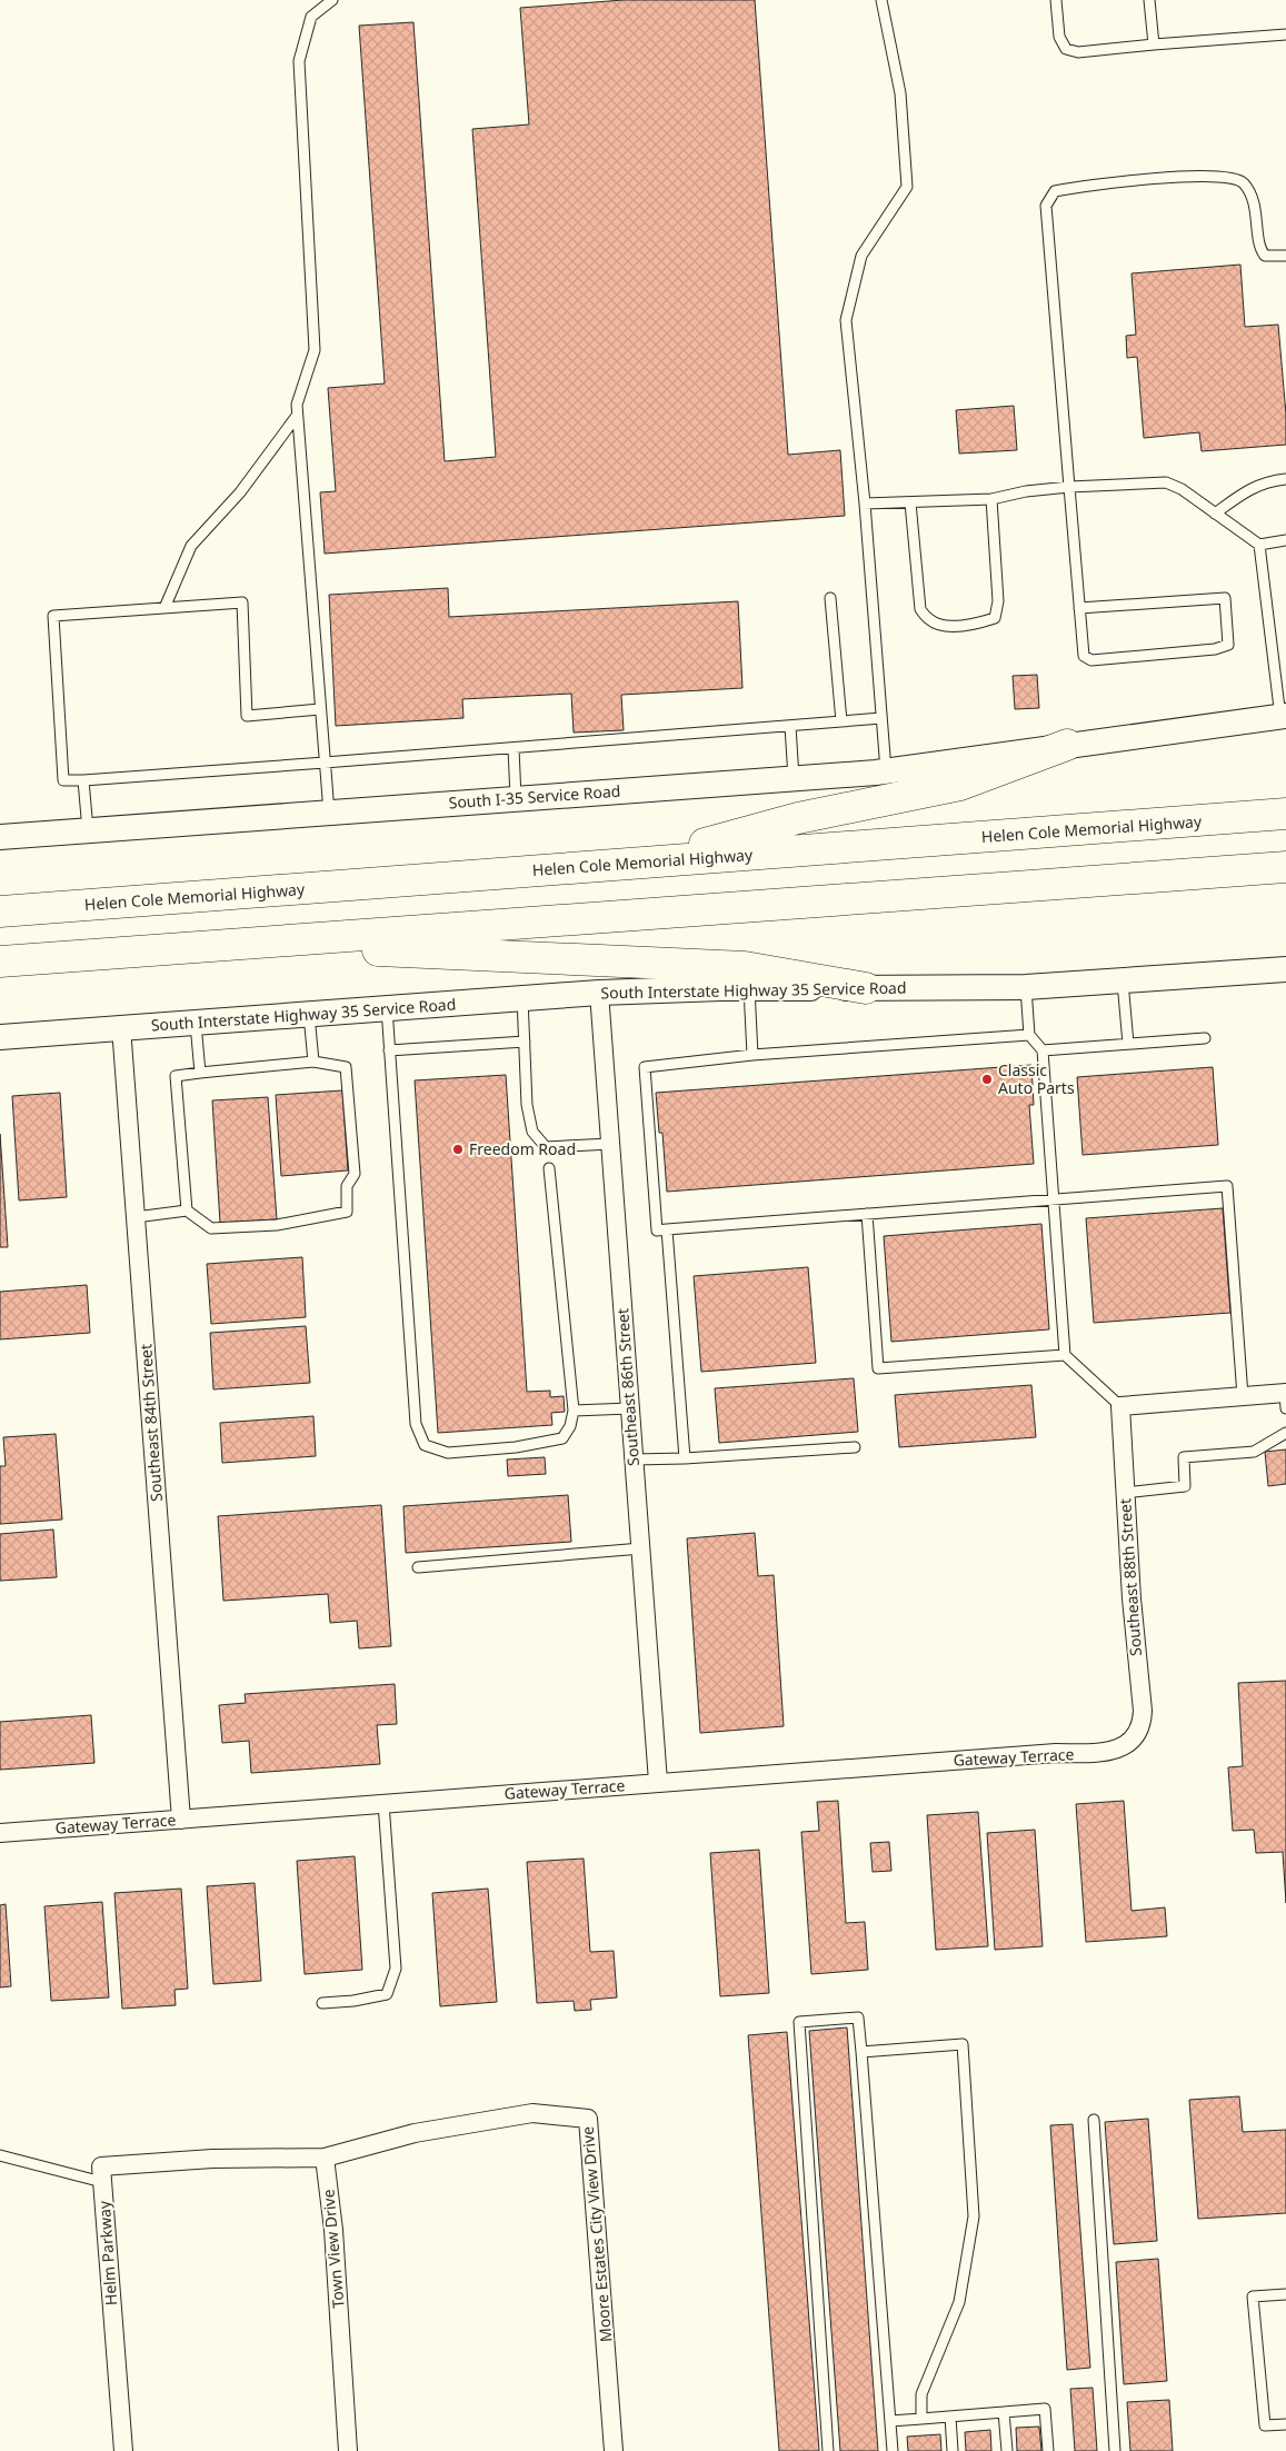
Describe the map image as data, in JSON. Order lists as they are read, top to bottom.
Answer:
{
  "streets": {
    "highway": ["Helen Cole Memorial Highway"],
    "main road": ["South I-35 Service Road", "South Interstate Highway 35 Service Road"],
    "street": [
      "Southeast 86th Street",
      "Southeast 84th Street",
      "Southeast 88th Street",
      "Gateway Terrace",
      "Moore Estates City View Drive",
      "Town View Drive",
      "Helm Parkway"
    ]
  },
  "crossings": [
    ["South Interstate Highway 35 Service Road", "Southeast 86th Street"],
    ["South Interstate Highway 35 Service Road", "Southeast 84th Street"],
    ["Southeast 86th Street", "Gateway Terrace"],
    ["Southeast 84th Street", "Gateway Terrace"],
    ["Southeast 88th Street", "Gateway Terrace"],
    ["Moore Estates City View Drive", "Town View Drive"],
    ["Moore Estates City View Drive", "Helm Parkway"],
    ["Town View Drive", "Helm Parkway"]
  ],
  "places": ["Classic Auto Parts", "Freedom Road"]
}
